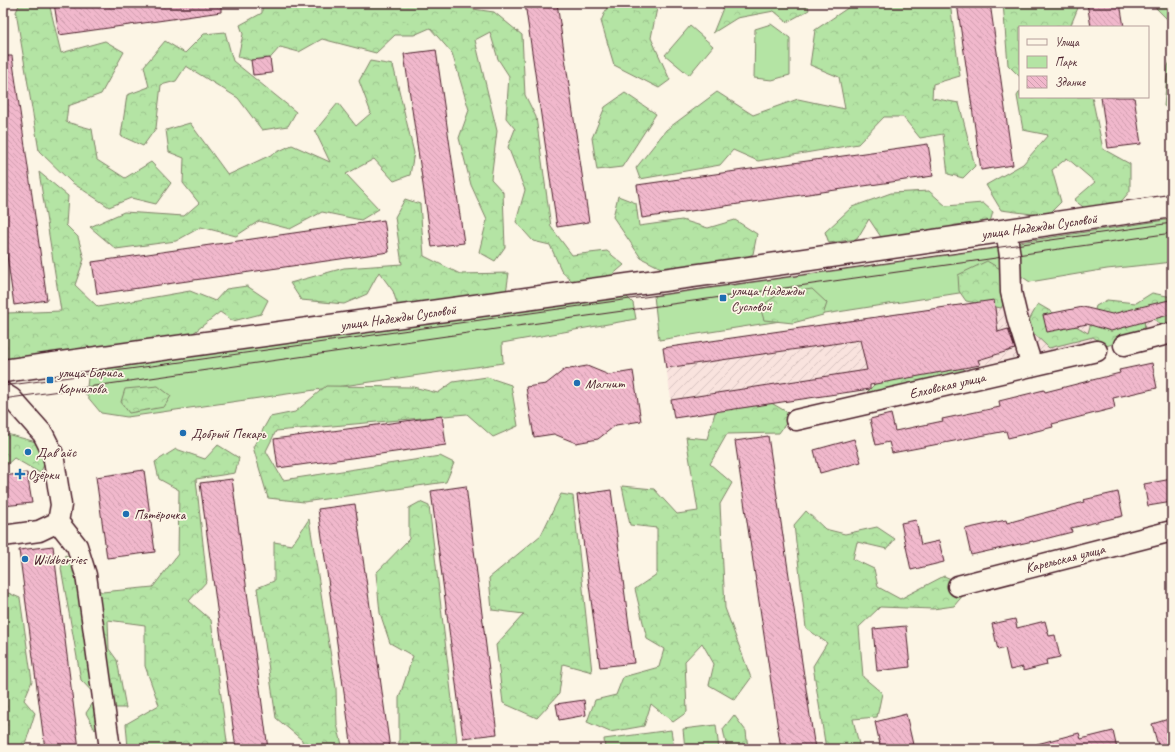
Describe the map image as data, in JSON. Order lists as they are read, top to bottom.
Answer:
{
  "streets": {
    "main road": ["улица Надежды Сусловой"],
    "street": ["Елховская улица", "Карельская улица"]
  },
  "places": {
    "transit": ["улица Надежды Сусловой", "улица Бориса Корнилова"],
    "other": [
      "Магнит",
      "Добрый Пекарь",
      "Дав айс",
      "Пятёрочка",
      "Wildberries"
    ],
    "health": ["Озёрки"]
  },
  "legend": ["Улица", "Парк", "Здание"]
}
